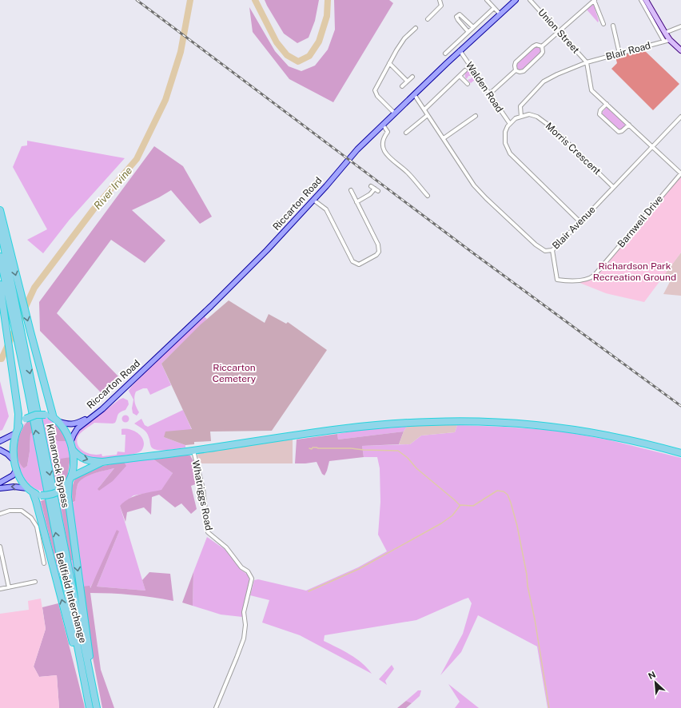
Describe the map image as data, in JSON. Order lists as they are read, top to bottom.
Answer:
{
  "streets": {
    "highway": ["Kilmarnock Bypass", "Bellfield Interchange"],
    "main road": ["Riccarton Road"],
    "street": [
      "Union Street",
      "Blair Road",
      "Walden Road",
      "Morris Crescent",
      "Barnweil Drive",
      "Blair Avenue",
      "Whatriggs Road"
    ]
  },
  "crossings": [
    ["Union Street", "Blair Road"],
    ["Blair Road", "Morris Crescent"],
    ["Walden Road", "Riccarton Road"],
    ["Morris Crescent", "Blair Avenue"],
    ["Riccarton Road", "Blair Avenue"],
    ["Riccarton Road", "Bellfield Interchange"],
    ["Barnweil Drive", "Blair Avenue"],
    ["Kilmarnock Bypass", "Bellfield Interchange"]
  ],
  "water": ["River Irvine"],
  "parks": ["Richardson Park Recreation Ground", "Riccarton Cemetery"],
  "north": "top left"
}
